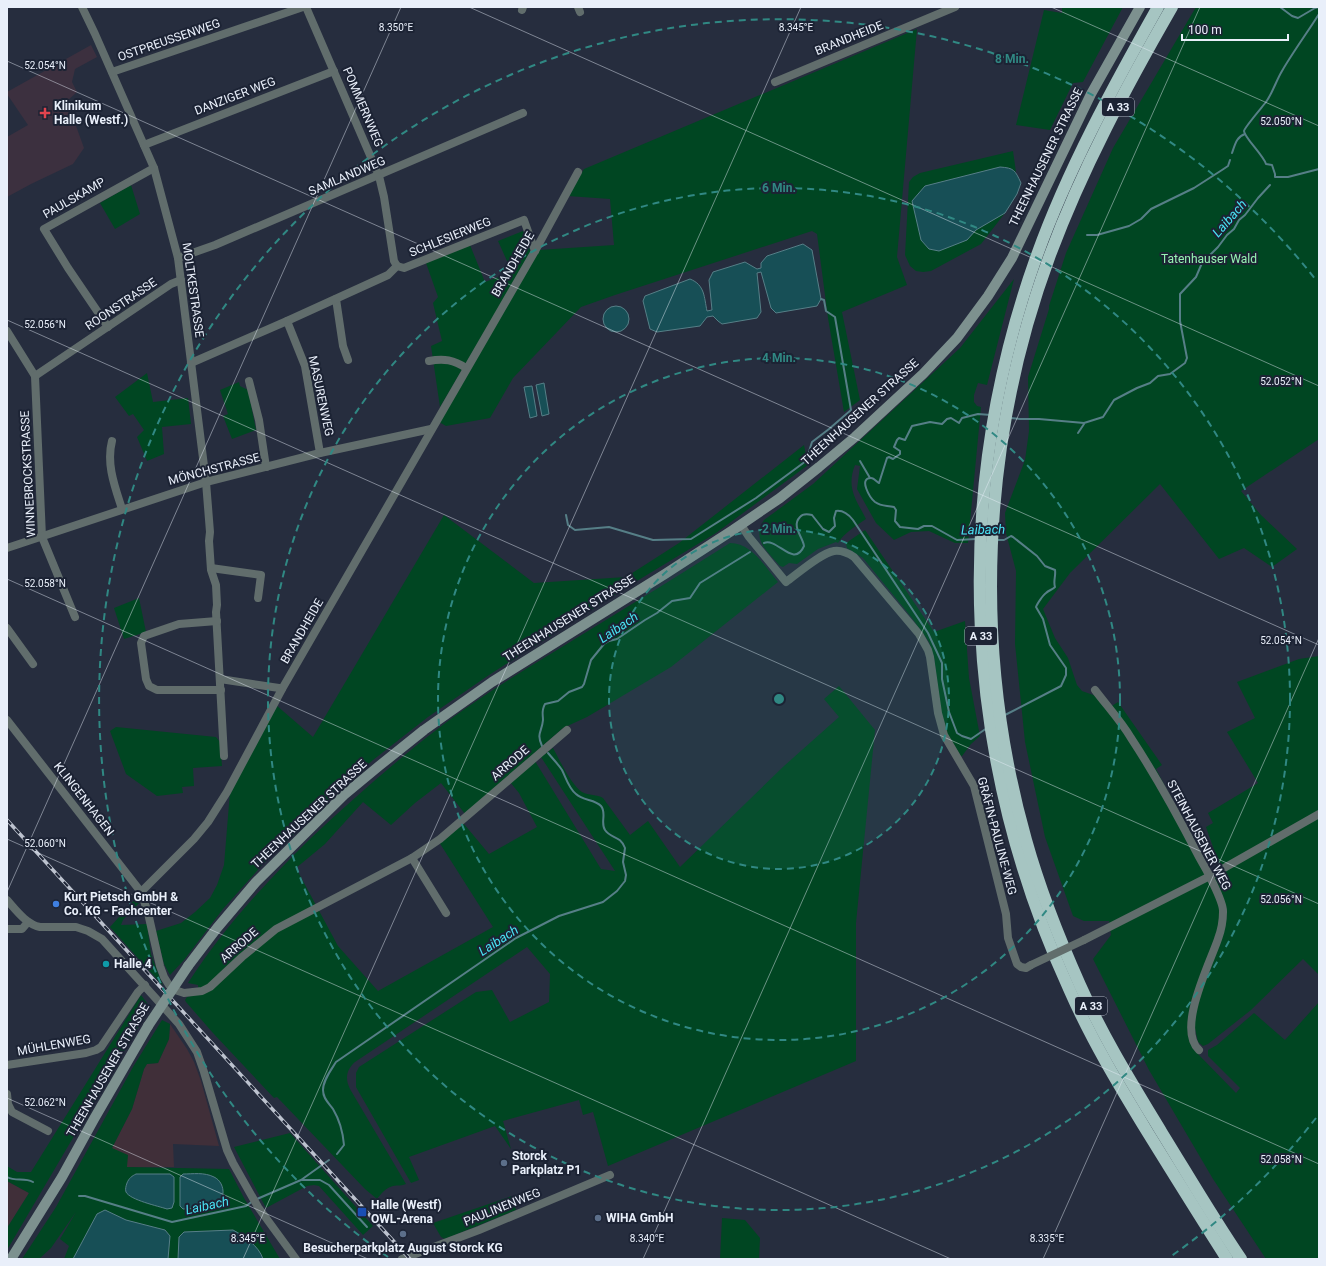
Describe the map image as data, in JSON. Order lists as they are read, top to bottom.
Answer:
{
  "streets": {
    "highway": ["A 33"],
    "main road": ["THEENHAUSENER STRASSE"],
    "street": [
      "BRANDHEIDE",
      "OSTPREUSSENWEG",
      "DANZIGER WEG",
      "POMMERNWEG",
      "SAMLANDWEG",
      "PAULSKAMP",
      "SCHLESIERWEG",
      "MOLTKESTRASSE",
      "ROONSTRASSE",
      "MASURENWEG",
      "MÖNCHSTRASSE",
      "WINNEBROCKSTRASSE",
      "ARRODE",
      "KLINGENHAGEN",
      "STEINHAUSENER WEG",
      "GRÄFIN-PAULINE-WEG",
      "MÜHLENWEG",
      "PAULINENWEG"
    ]
  },
  "crossings": [
    ["BRANDHEIDE", "SCHLESIERWEG"],
    ["BRANDHEIDE", "MÖNCHSTRASSE"],
    ["BRANDHEIDE", "ARRODE"],
    ["BRANDHEIDE", "KLINGENHAGEN"],
    ["OSTPREUSSENWEG", "MOLTKESTRASSE"],
    ["DANZIGER WEG", "POMMERNWEG"],
    ["DANZIGER WEG", "MOLTKESTRASSE"],
    ["POMMERNWEG", "SAMLANDWEG"],
    ["POMMERNWEG", "SCHLESIERWEG"],
    ["THEENHAUSENER STRASSE", "GRÄFIN-PAULINE-WEG"],
    ["SAMLANDWEG", "MOLTKESTRASSE"],
    ["PAULSKAMP", "MOLTKESTRASSE"],
    ["PAULSKAMP", "ROONSTRASSE"],
    ["SCHLESIERWEG", "MOLTKESTRASSE"],
    ["SCHLESIERWEG", "MASURENWEG"],
    ["MOLTKESTRASSE", "ROONSTRASSE"],
    ["MOLTKESTRASSE", "MÖNCHSTRASSE"],
    ["ROONSTRASSE", "WINNEBROCKSTRASSE"],
    ["MASURENWEG", "MÖNCHSTRASSE"],
    ["MÖNCHSTRASSE", "WINNEBROCKSTRASSE"],
    ["ARRODE", "KLINGENHAGEN"],
    ["STEINHAUSENER WEG", "GRÄFIN-PAULINE-WEG"]
  ],
  "water": ["Laibach"],
  "parks": ["Tatenhauser Wald"],
  "places": {
    "health": ["Klinikum Halle (Westf.)"],
    "other": [
      "Kurt Pietsch GmbH & Co. KG - Fachcenter",
      "Halle 4",
      "Storck Parkplatz P1",
      "WIHA GmbH",
      "Besucherparkplatz August Storck KG"
    ],
    "transit": ["Halle (Westf) OWL-Arena"]
  },
  "scale_bar": "100 m",
  "coordinates": [
    "8.345°E",
    "8.350°E",
    "52.054°N",
    "52.050°N",
    "52.056°N",
    "52.052°N",
    "52.058°N",
    "52.060°N",
    "52.062°N",
    "8.340°E",
    "8.335°E"
  ],
  "rings": [
    "8 Min.",
    "6 Min.",
    "4 Min.",
    "2 Min."
  ]
}
